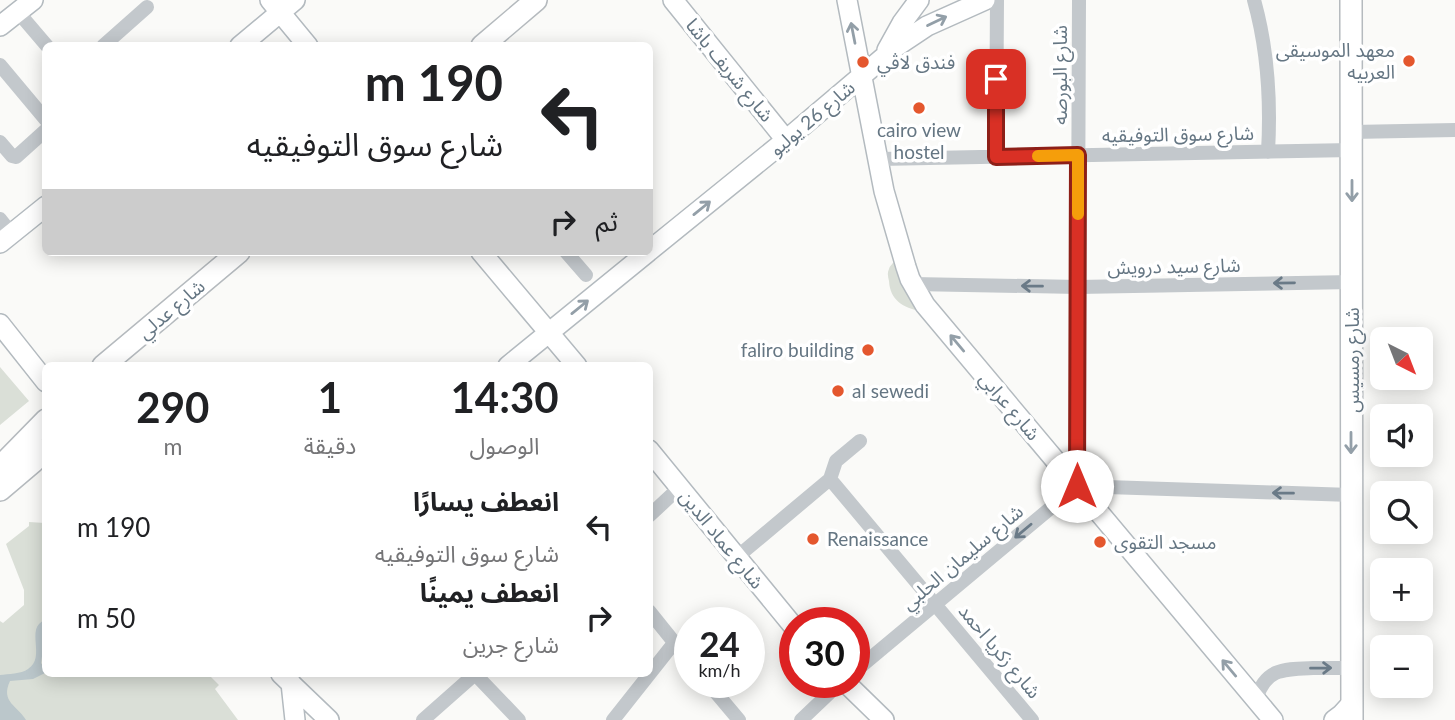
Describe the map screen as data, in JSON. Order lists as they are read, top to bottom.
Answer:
{
  "streets": {
    "main road": ["شارع عدلي", "شارع رمسيس"],
    "street": [
      "شارع شريف باشا",
      "شارع البورصه",
      "شارع 26 يوليو",
      "شارع سوق التوفيقيه",
      "شارع سيد درويش",
      "شارع عرابي",
      "شارع عماد الدين",
      "شارع سليمان الحلبي",
      "شارع زكريا احمد"
    ]
  },
  "crossings": [
    ["شارع شريف باشا", "شارع 26 يوليو"],
    ["شارع البورصه", "شارع سوق التوفيقيه"],
    ["شارع البورصه", "شارع سيد درويش"],
    ["شارع البورصه", "شارع عرابي"],
    ["شارع البورصه", "شارع سليمان الحلبي"],
    ["شارع 26 يوليو", "شارع عرابي"],
    ["شارع سوق التوفيقيه", "شارع رمسيس"],
    ["شارع سوق التوفيقيه", "شارع عرابي"],
    ["شارع سيد درويش", "شارع رمسيس"],
    ["شارع سيد درويش", "شارع عرابي"],
    ["شارع عرابي", "شارع سليمان الحلبي"],
    ["شارع سليمان الحلبي", "شارع زكريا احمد"]
  ],
  "one_way": [
    "شارع 26 يوليو",
    "شارع سيد درويش",
    "شارع رمسيس",
    "شارع عرابي",
    "شارع سليمان الحلبي"
  ],
  "places": [
    "معهد الموسيقى العربيه",
    "فندق لاڤي",
    "cairo view hostel",
    "faliro building",
    "al sewedi",
    "Renaissance",
    "مسجد التقوى"
  ],
  "north": "bottom right",
  "page": {
    "turn": ["190 m", "شارع سوق التوفيقيه"],
    "then": "ثم",
    "map_buttons": ["+", "−"],
    "eta": [
      "14:30",
      "الوصول",
      "1",
      "دقيقة",
      "290",
      "m"
    ],
    "list": [
      {
        "name": "انعطف يسارًا",
        "note": "شارع سوق التوفيقيه",
        "value": "190 m"
      },
      {
        "name": "انعطف يمينًا",
        "note": "شارع جرين",
        "value": "50 m"
      }
    ],
    "speed": "24 km/h",
    "limit": "30"
  }
}
